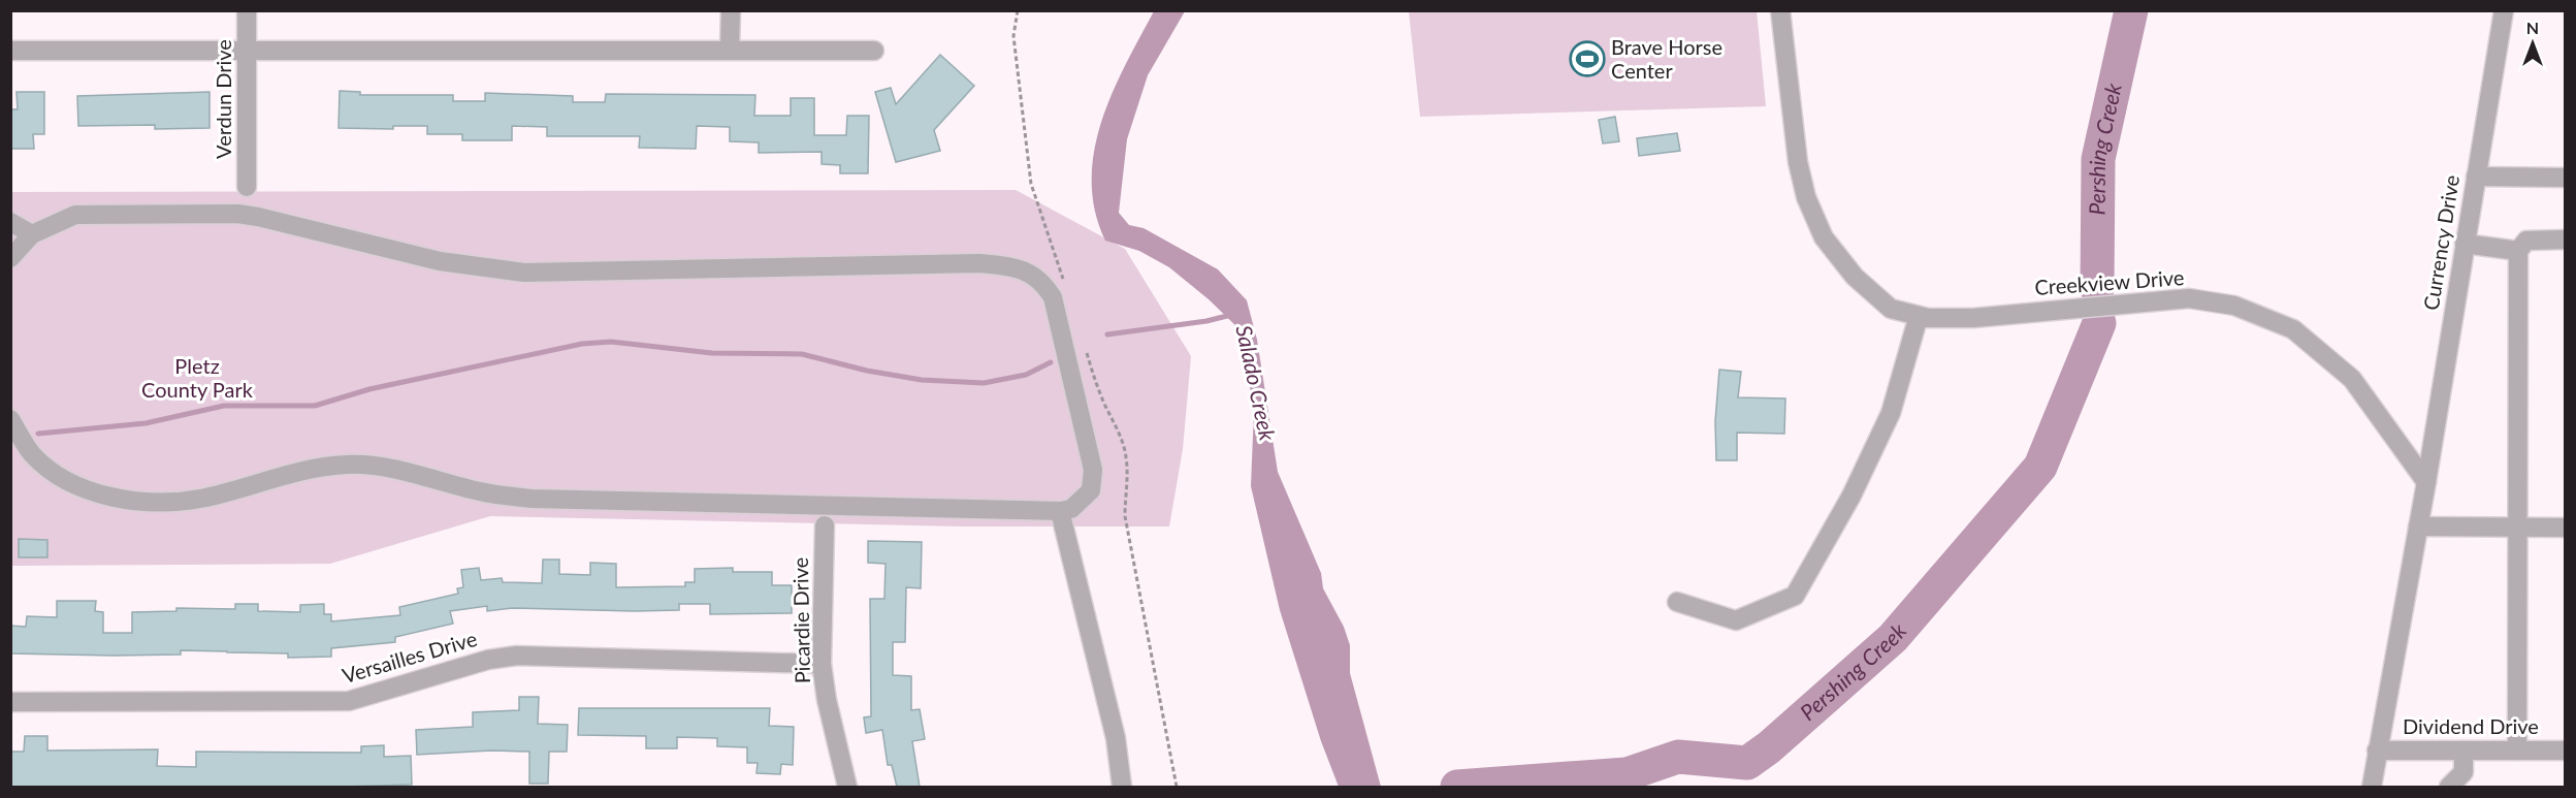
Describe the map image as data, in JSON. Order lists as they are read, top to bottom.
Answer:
{
  "streets": {
    "street": [
      "Verdun Drive",
      "Currency Drive",
      "Creekview Drive",
      "Picardie Drive",
      "Versailles Drive",
      "Dividend Drive"
    ]
  },
  "crossings": [
    ["Currency Drive", "Creekview Drive"],
    ["Picardie Drive", "Versailles Drive"]
  ],
  "water": ["Pershing Creek", "Salado Creek"],
  "parks": ["Pletz County Park"],
  "places": {
    "sports": ["Brave Horse Center"]
  },
  "north": "top"
}
